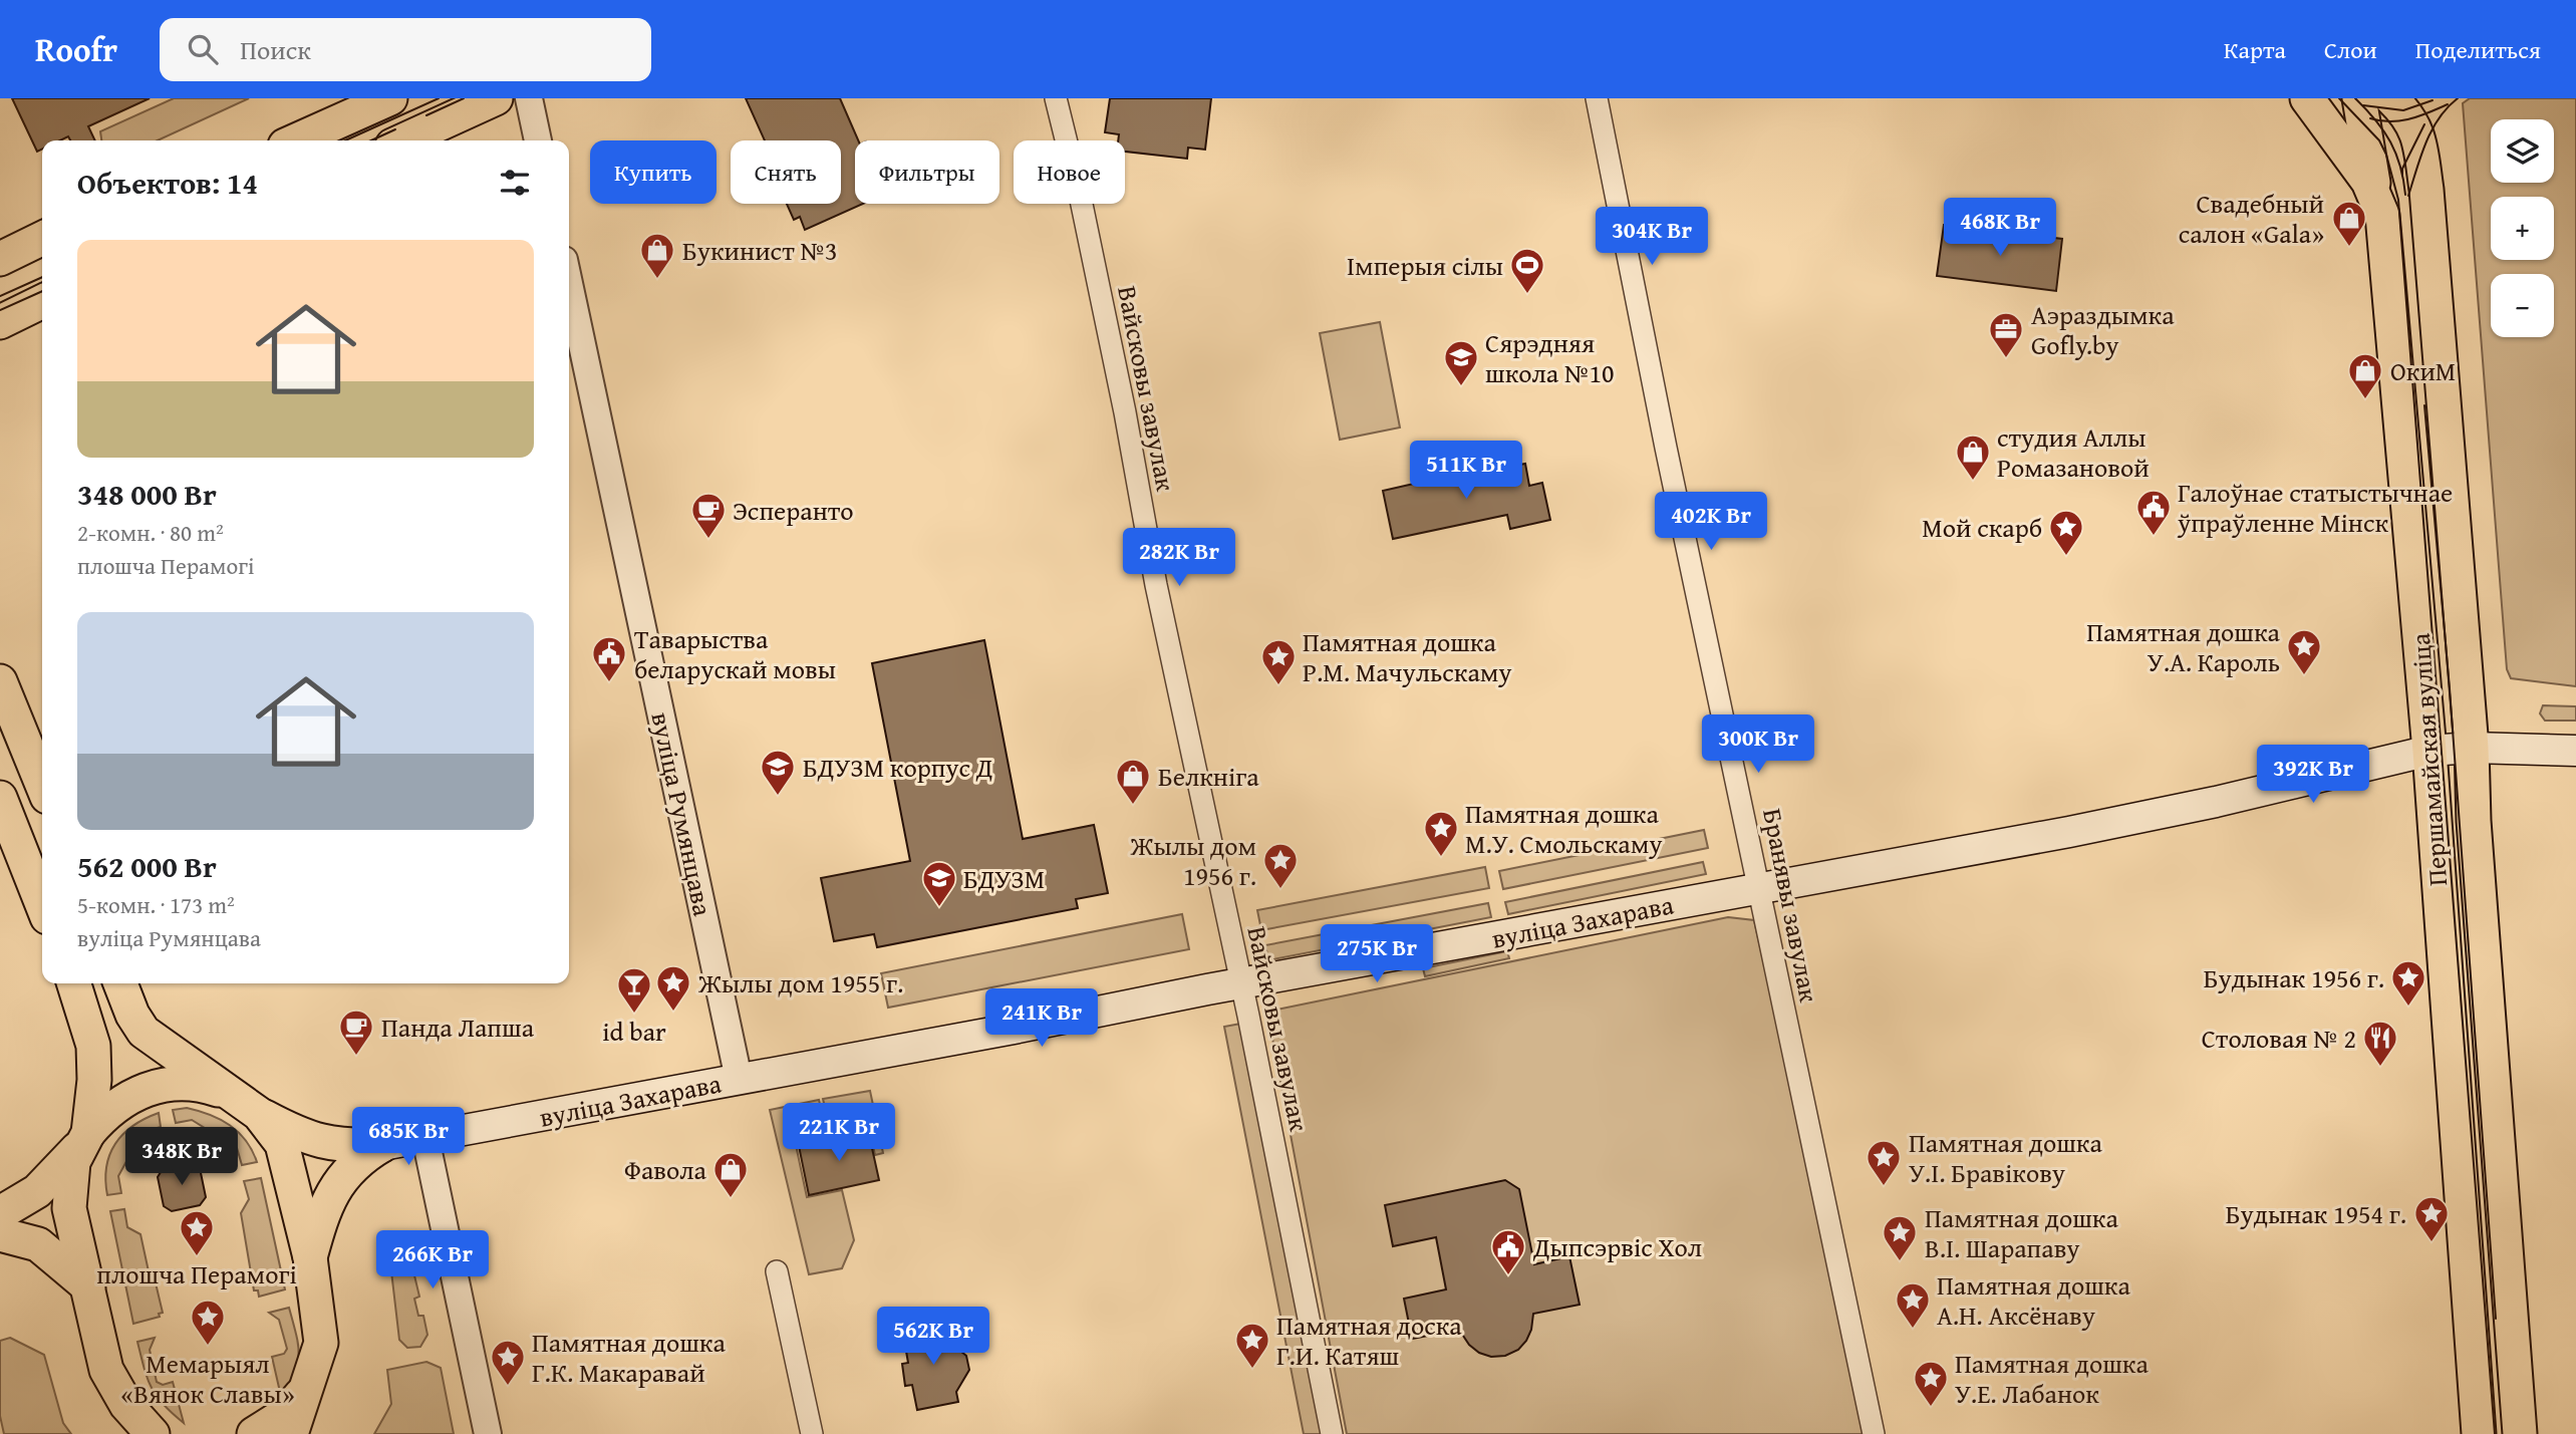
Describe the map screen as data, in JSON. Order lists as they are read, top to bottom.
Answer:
{
  "streets": {
    "main road": ["Першамайская вуліца", "вуліца Захарава"],
    "street": ["Вайсковы завулак", "вуліца Румянцава", "Бранявы завулак"]
  },
  "crossings": [
    ["Вайсковы завулак", "вуліца Захарава"],
    ["Першамайская вуліца", "вуліца Захарава"],
    ["вуліца Румянцава", "вуліца Захарава"],
    ["Бранявы завулак", "вуліца Захарава"]
  ],
  "places": {
    "shop": [
      "Свадебный салон «Gala»",
      "Букинист №3",
      "ОкиМ",
      "студия Аллы Ромазановой",
      "Белкніга",
      "Фавола"
    ],
    "sports": ["Імперыя сілы"],
    "office": ["Аэраздымка Gofly.by"],
    "school or university": ["Сярэдняя школа №10", "БДУЗМ корпус Д", "БДУЗМ"],
    "public building": ["Галоўнае статыстычнае ўпраўленне Мінск", "Таварыства беларускай мовы", "Дыпсэрвіс Хол"],
    "cafe": ["Эсперанто", "Панда Лапша"],
    "place": [
      "Мой скарб",
      "Памятная дошка У.А. Кароль",
      "Памятная дошка Р.М. Мачульскаму",
      "Памятная дошка М.У. Смольскаму",
      "Жылы дом 1956 г.",
      "Будынак 1956 г.",
      "Жылы дом 1955 г.",
      "Памятная дошка У.І. Бравікову",
      "Будынак 1954 г.",
      "плошча Перамогі",
      "Памятная дошка В.І. Шарапаву",
      "Памятная дошка А.Н. Аксёнаву",
      "Мемарыял «Вянок Славы»",
      "Памятная доска Г.И. Катяш",
      "Памятная дошка Г.К. Макаравай",
      "Памятная дошка У.Е. Лабанок"
    ],
    "bar": ["id bar"],
    "restaurant": ["Столовая № 2"]
  },
  "page": {
    "header": "Roofr",
    "search": "Поиск",
    "nav": ["Карта", "Слои", "Поделиться"],
    "map_buttons": ["+", "−"],
    "chip": [
      "Купить",
      "Снять",
      "Фильтры",
      "Новое"
    ],
    "heading": "Объектов: 14",
    "price": [
      "468K Br",
      "304K Br",
      "511K Br",
      "402K Br",
      "282K Br",
      "300K Br",
      "392K Br",
      "275K Br",
      "241K Br",
      "221K Br",
      "685K Br",
      "348K Br",
      "266K Br",
      "562K Br"
    ],
    "list": [
      {
        "name": "348 000 Br",
        "note": "2-комн. · 80 m² · плошча Перамогі"
      },
      {
        "name": "562 000 Br",
        "note": "5-комн. · 173 m² · вуліца Румянцава"
      }
    ]
  }
}
